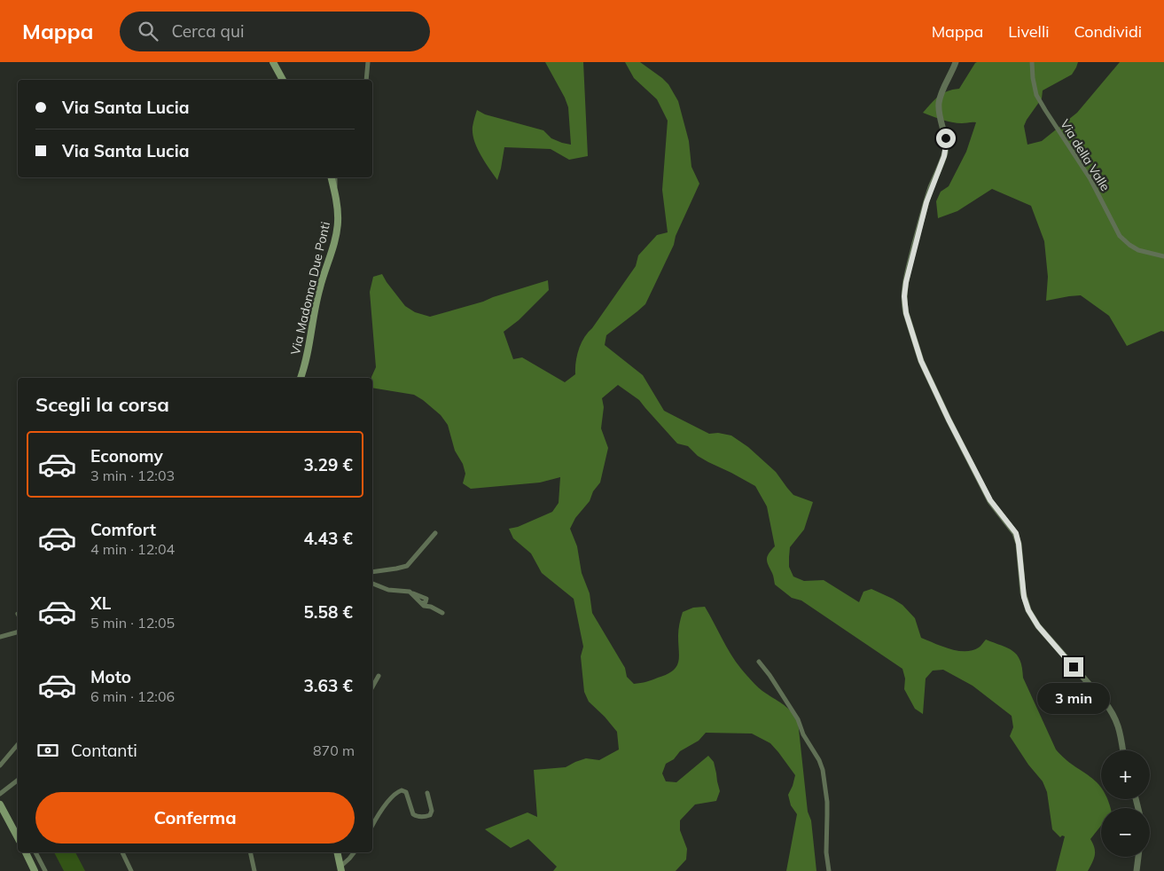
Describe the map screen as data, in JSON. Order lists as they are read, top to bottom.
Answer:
{
  "streets": {
    "main road": ["Via Madonna Due Ponti"],
    "street": ["Via della Valle"]
  },
  "page": {
    "header": "Mappa",
    "search": "Cerca qui",
    "nav": ["Mappa", "Livelli", "Condividi"],
    "banner": ["Via Santa Lucia", "Via Santa Lucia"],
    "heading": "Scegli la corsa",
    "list": [
      {
        "name": "Economy",
        "note": "3 min · 12:03",
        "value": "3.29 €"
      },
      {
        "name": "Comfort",
        "note": "4 min · 12:04",
        "value": "4.43 €"
      },
      {
        "name": "XL",
        "note": "5 min · 12:05",
        "value": "5.58 €"
      },
      {
        "name": "Moto",
        "note": "6 min · 12:06",
        "value": "3.63 €"
      }
    ],
    "bubble": "3 min",
    "pay": ["Contanti", "870 m"],
    "map_buttons": ["+", "−"],
    "buttons": "Conferma"
  }
}
